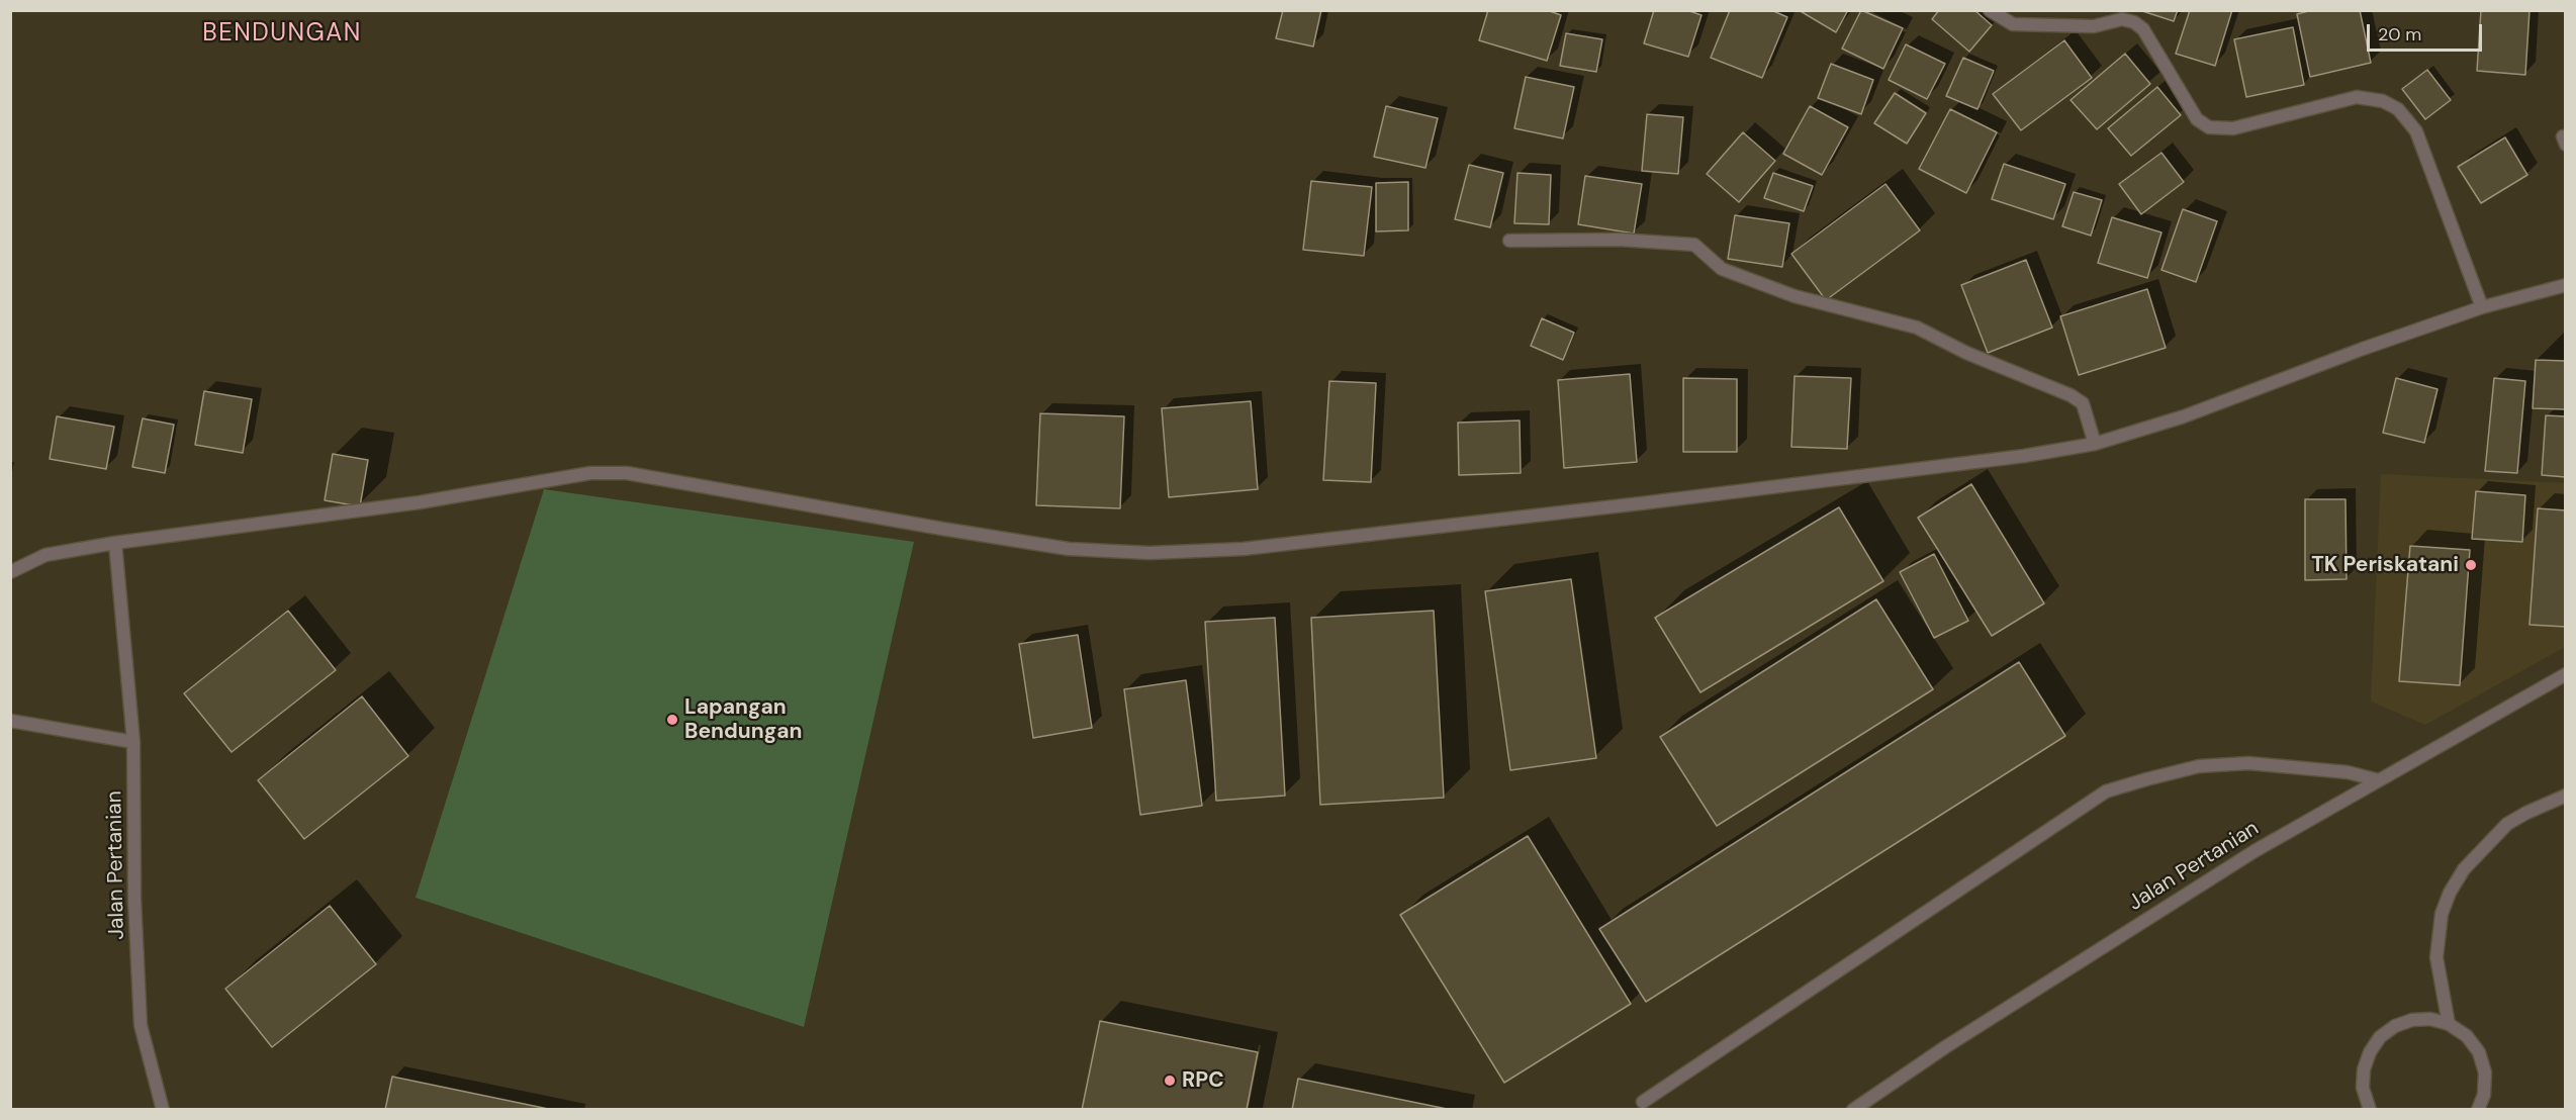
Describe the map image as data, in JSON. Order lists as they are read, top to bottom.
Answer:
{
  "streets": {
    "street": ["Jalan Pertanian"]
  },
  "districts": ["BENDUNGAN"],
  "places": ["TK Periskatani", "Lapangan Bendungan", "RPC"],
  "scale_bar": "20 m"
}
